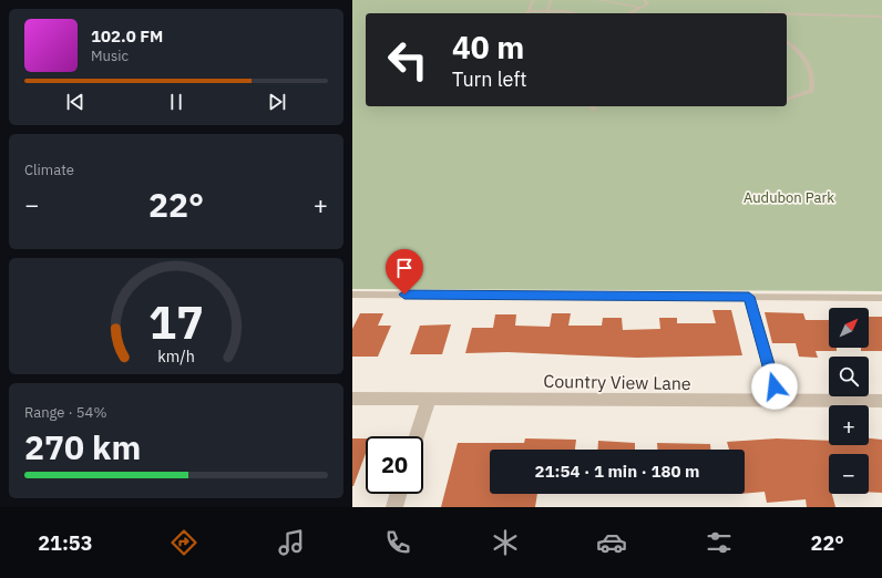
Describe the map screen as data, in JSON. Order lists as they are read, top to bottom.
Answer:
{
  "streets": {
    "street": ["Country View Lane"]
  },
  "parks": ["Audubon Park"],
  "north": "top right",
  "page": {
    "turn": ["40 m", "Turn left"],
    "song": ["102.0 FM", "Music"],
    "tile": [
      "Climate",
      ["Range · 54%", "270 km"]
    ],
    "heat": ["−", "22°", "+"],
    "map_buttons": ["+", "−"],
    "limit": "20",
    "trip": "21:54 · 1 min · 180 m",
    "tabs": ["21:53", "22°"],
    "gauge": ["17", "km/h"]
  }
}
